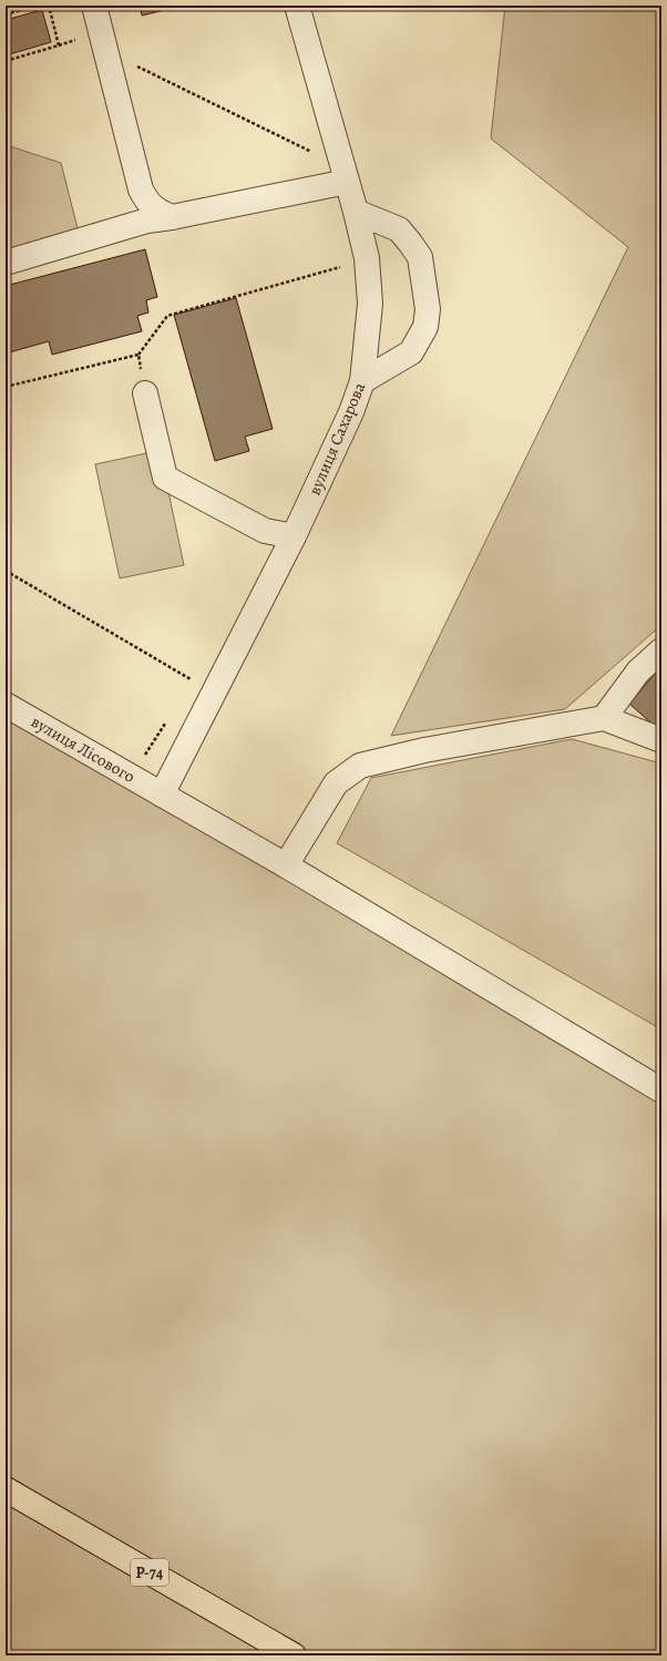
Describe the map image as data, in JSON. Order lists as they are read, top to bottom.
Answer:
{
  "streets": {
    "main road": ["Р-74"],
    "street": ["вулиця Сахарова", "вулиця Лісового"]
  },
  "crossings": [
    ["вулиця Сахарова", "вулиця Лісового"]
  ]
}
